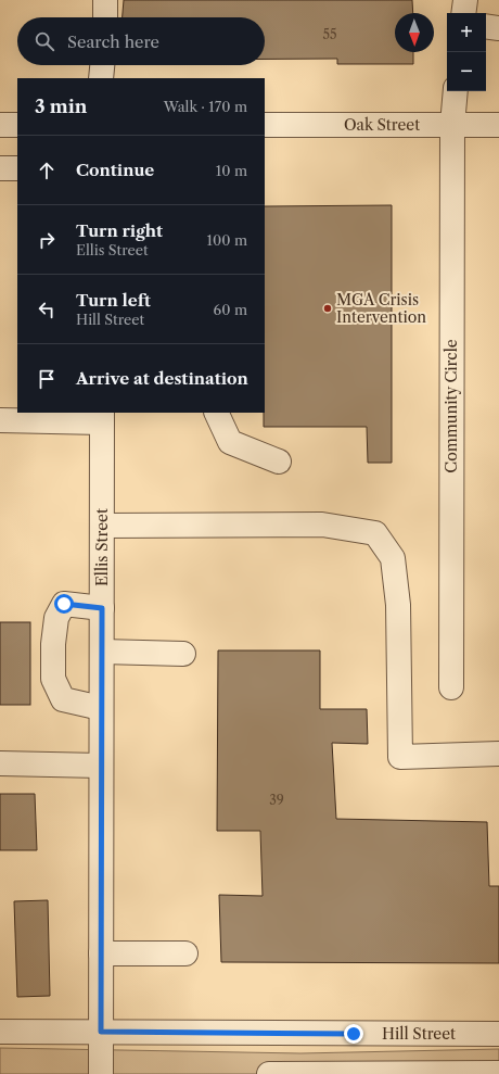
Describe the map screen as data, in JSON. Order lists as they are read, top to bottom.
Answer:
{
  "streets": {
    "street": [
      "Oak Street",
      "Community Circle",
      "Ellis Street",
      "Hill Street"
    ]
  },
  "crossings": [
    ["Oak Street", "Community Circle"],
    ["Ellis Street", "Hill Street"]
  ],
  "places": ["MGA Crisis Intervention"],
  "house_numbers": ["55", "39"],
  "north": "bottom",
  "page": {
    "map_buttons": ["+", "−"],
    "search": "Search here",
    "heading": ["3 min", "Walk · 170 m"],
    "list": [
      ["Continue", "10 m"],
      ["Turn right", "Ellis Street", "100 m"],
      ["Turn left", "Hill Street", "60 m"],
      "Arrive at destination"
    ]
  }
}
